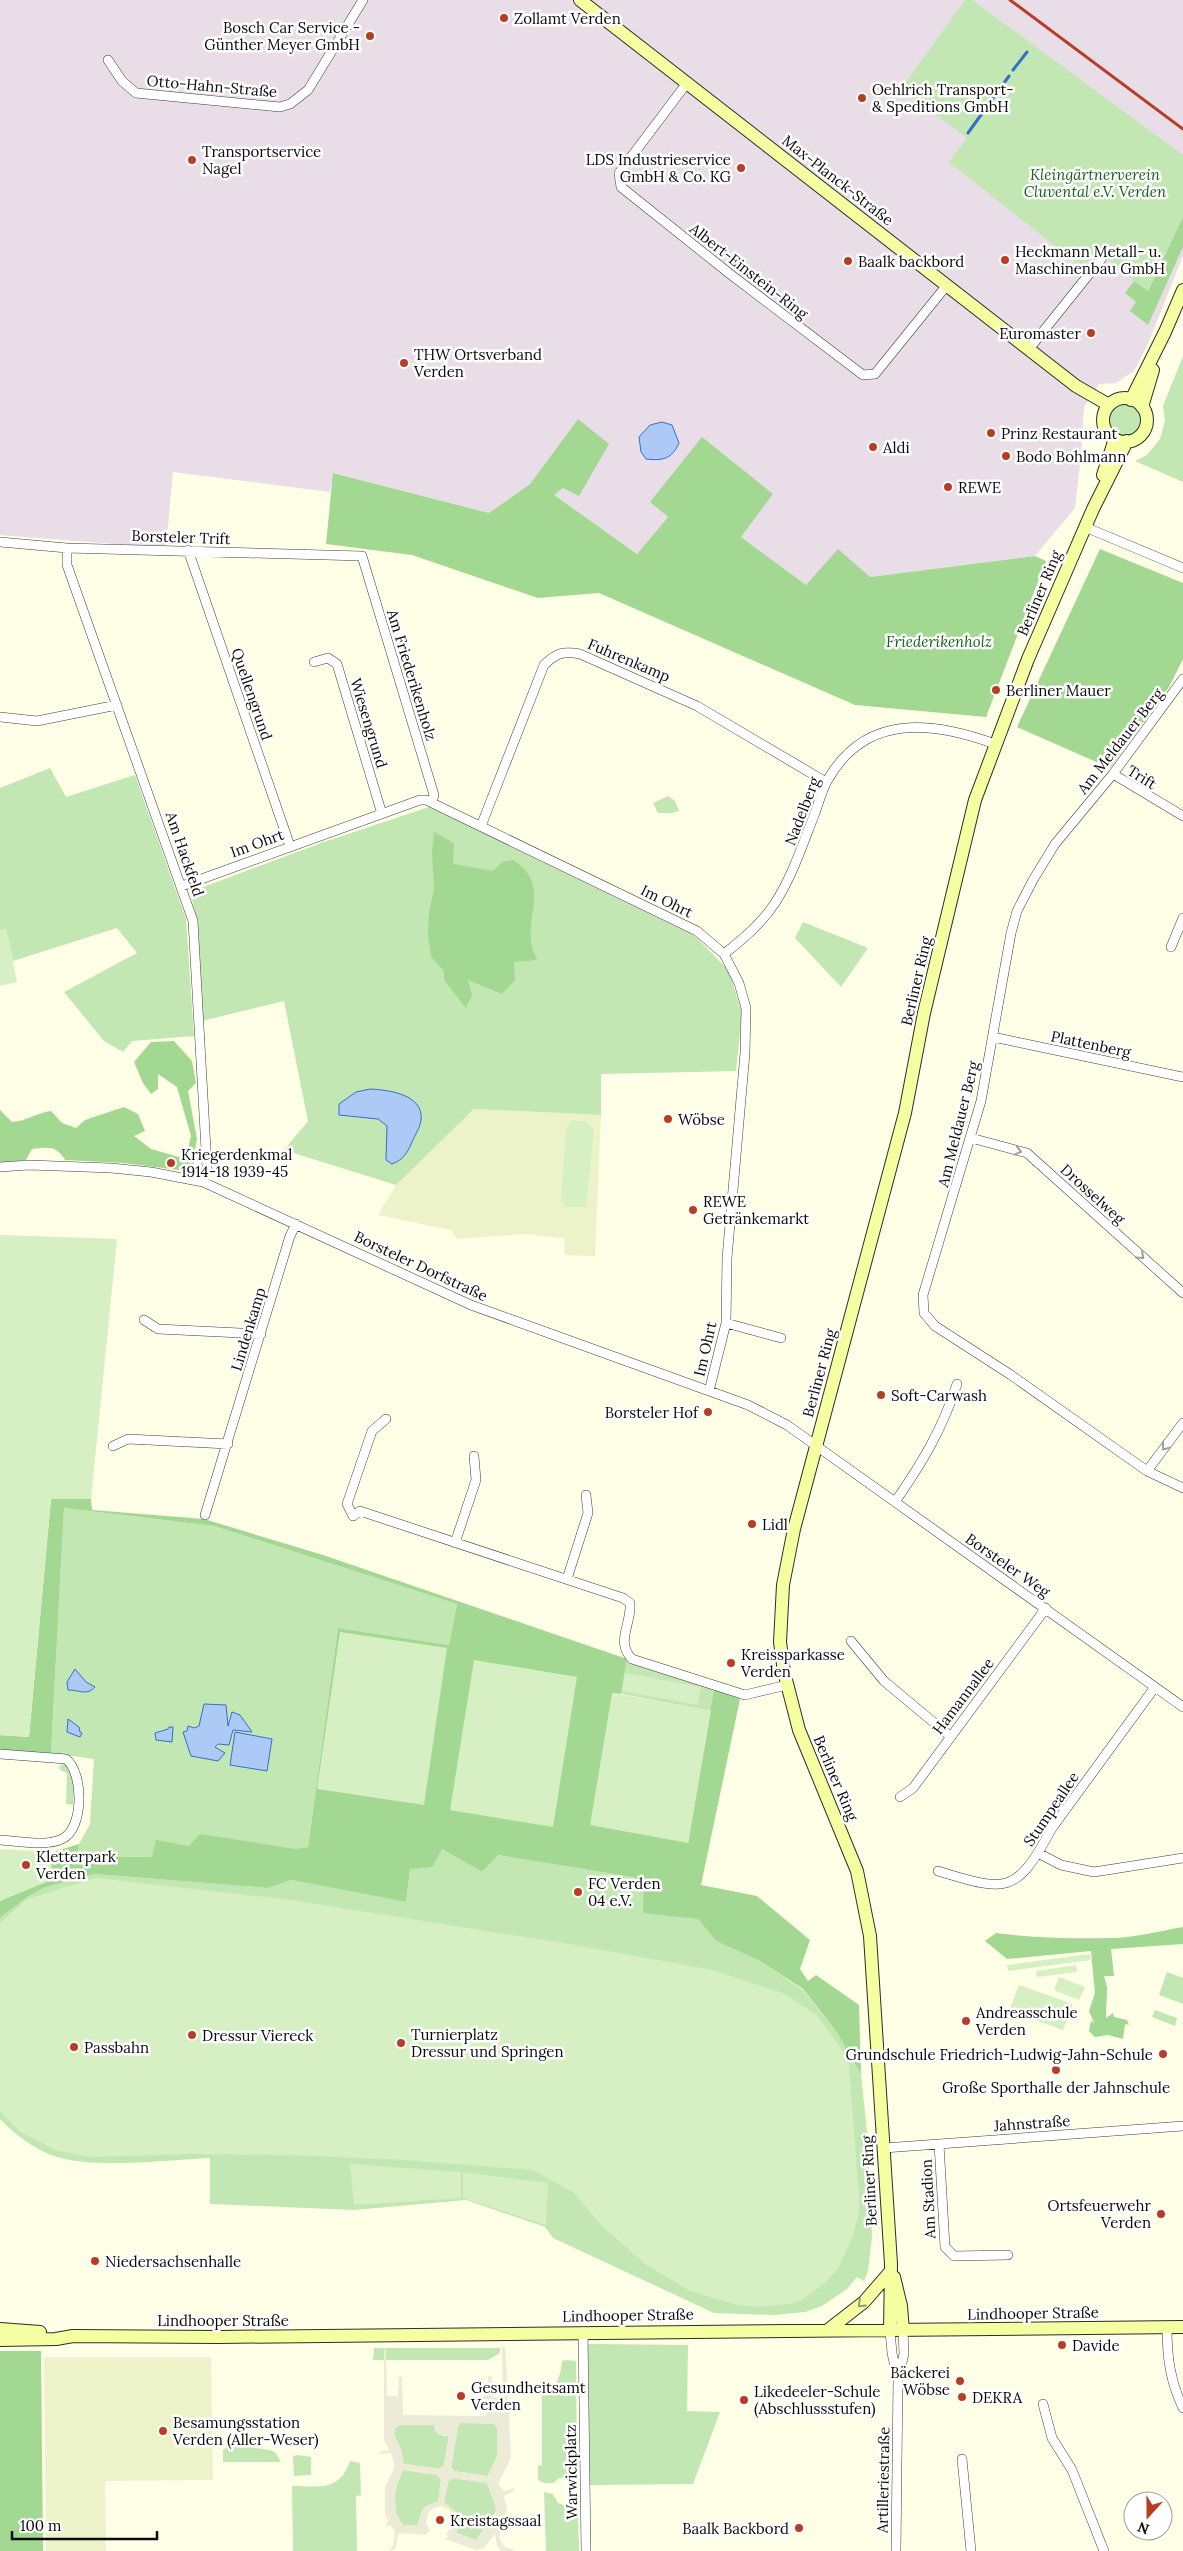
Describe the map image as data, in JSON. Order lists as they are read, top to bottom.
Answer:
{
  "streets": {
    "street": [
      "Otto-Hahn-Straße",
      "Max-Planck-Straße",
      "Albert-Einstein-Ring",
      "Borsteler Trift",
      "Berliner Ring",
      "Fuhrenkamp",
      "Am Friederikenholz",
      "Quellengrund",
      "Wiesengrund",
      "Am Meldauer Berg",
      "Trift",
      "Nadelberg",
      "Im Ohrt",
      "Am Hackfeld",
      "Plattenberg",
      "Drosselweg",
      "Borsteler Dorfstraße",
      "Lindenkamp",
      "Borsteler Weg",
      "Hamannallee",
      "Stumpeallee",
      "Jahnstraße",
      "Am Stadion",
      "Lindhooper Straße",
      "Warwickplatz",
      "Artilleriestraße"
    ]
  },
  "crossings": [
    ["Max-Planck-Straße", "Albert-Einstein-Ring"],
    ["Max-Planck-Straße", "Berliner Ring"],
    ["Borsteler Trift", "Am Friederikenholz"],
    ["Borsteler Trift", "Quellengrund"],
    ["Borsteler Trift", "Am Hackfeld"],
    ["Berliner Ring", "Nadelberg"],
    ["Berliner Ring", "Borsteler Dorfstraße"],
    ["Berliner Ring", "Borsteler Weg"],
    ["Berliner Ring", "Jahnstraße"],
    ["Berliner Ring", "Lindhooper Straße"],
    ["Berliner Ring", "Artilleriestraße"],
    ["Fuhrenkamp", "Nadelberg"],
    ["Fuhrenkamp", "Im Ohrt"],
    ["Am Friederikenholz", "Im Ohrt"],
    ["Quellengrund", "Im Ohrt"],
    ["Wiesengrund", "Im Ohrt"],
    ["Am Meldauer Berg", "Trift"],
    ["Am Meldauer Berg", "Plattenberg"],
    ["Am Meldauer Berg", "Drosselweg"],
    ["Nadelberg", "Im Ohrt"],
    ["Im Ohrt", "Am Hackfeld"],
    ["Im Ohrt", "Borsteler Dorfstraße"],
    ["Am Hackfeld", "Borsteler Dorfstraße"],
    ["Borsteler Dorfstraße", "Lindenkamp"],
    ["Borsteler Dorfstraße", "Borsteler Weg"],
    ["Borsteler Weg", "Hamannallee"],
    ["Borsteler Weg", "Stumpeallee"],
    ["Jahnstraße", "Am Stadion"],
    ["Lindhooper Straße", "Warwickplatz"],
    ["Lindhooper Straße", "Artilleriestraße"]
  ],
  "one_way": ["Drosselweg"],
  "parks": ["Kleingärtnerverein Cluvental e.V. Verden", "Friederikenholz"],
  "places": [
    "Zollamt Verden",
    "Bosch Car Service - Günther Meyer GmbH",
    "Oehlrich Transport- & Speditions GmbH",
    "Transportservice Nagel",
    "LDS Industrieservice GmbH & Co. KG",
    "Heckmann Metall- u. Maschinenbau GmbH",
    "Baalk backbord",
    "Euromaster",
    "THW Ortsverband Verden",
    "Prinz Restaurant",
    "Aldi",
    "Bodo Bohlmann",
    "REWE",
    "Berliner Mauer",
    "Wöbse",
    "Kriegerdenkmal 1914-18 1939-45",
    "REWE Getränkemarkt",
    "Soft-Carwash",
    "Borsteler Hof",
    "Lidl",
    "Kreissparkasse Verden",
    "Kletterpark Verden",
    "FC Verden 04 e.V.",
    "Andreasschule Verden",
    "Dressur Viereck",
    "Turnierplatz Dressur und Springen",
    "Passbahn",
    "Grundschule Friedrich-Ludwig-Jahn-Schule",
    "Große Sporthalle der Jahnschule",
    "Ortsfeuerwehr Verden",
    "Niedersachsenhalle",
    "Davide",
    "Bäckerei Wöbse",
    "Gesundheitsamt Verden",
    "DEKRA",
    "Likedeeler-Schule (Abschlussstufen)",
    "Besamungsstation Verden (Aller-Weser)",
    "Kreistagssaal",
    "Baalk Backbord"
  ],
  "scale_bar": "100 m",
  "north": "bottom"
}
